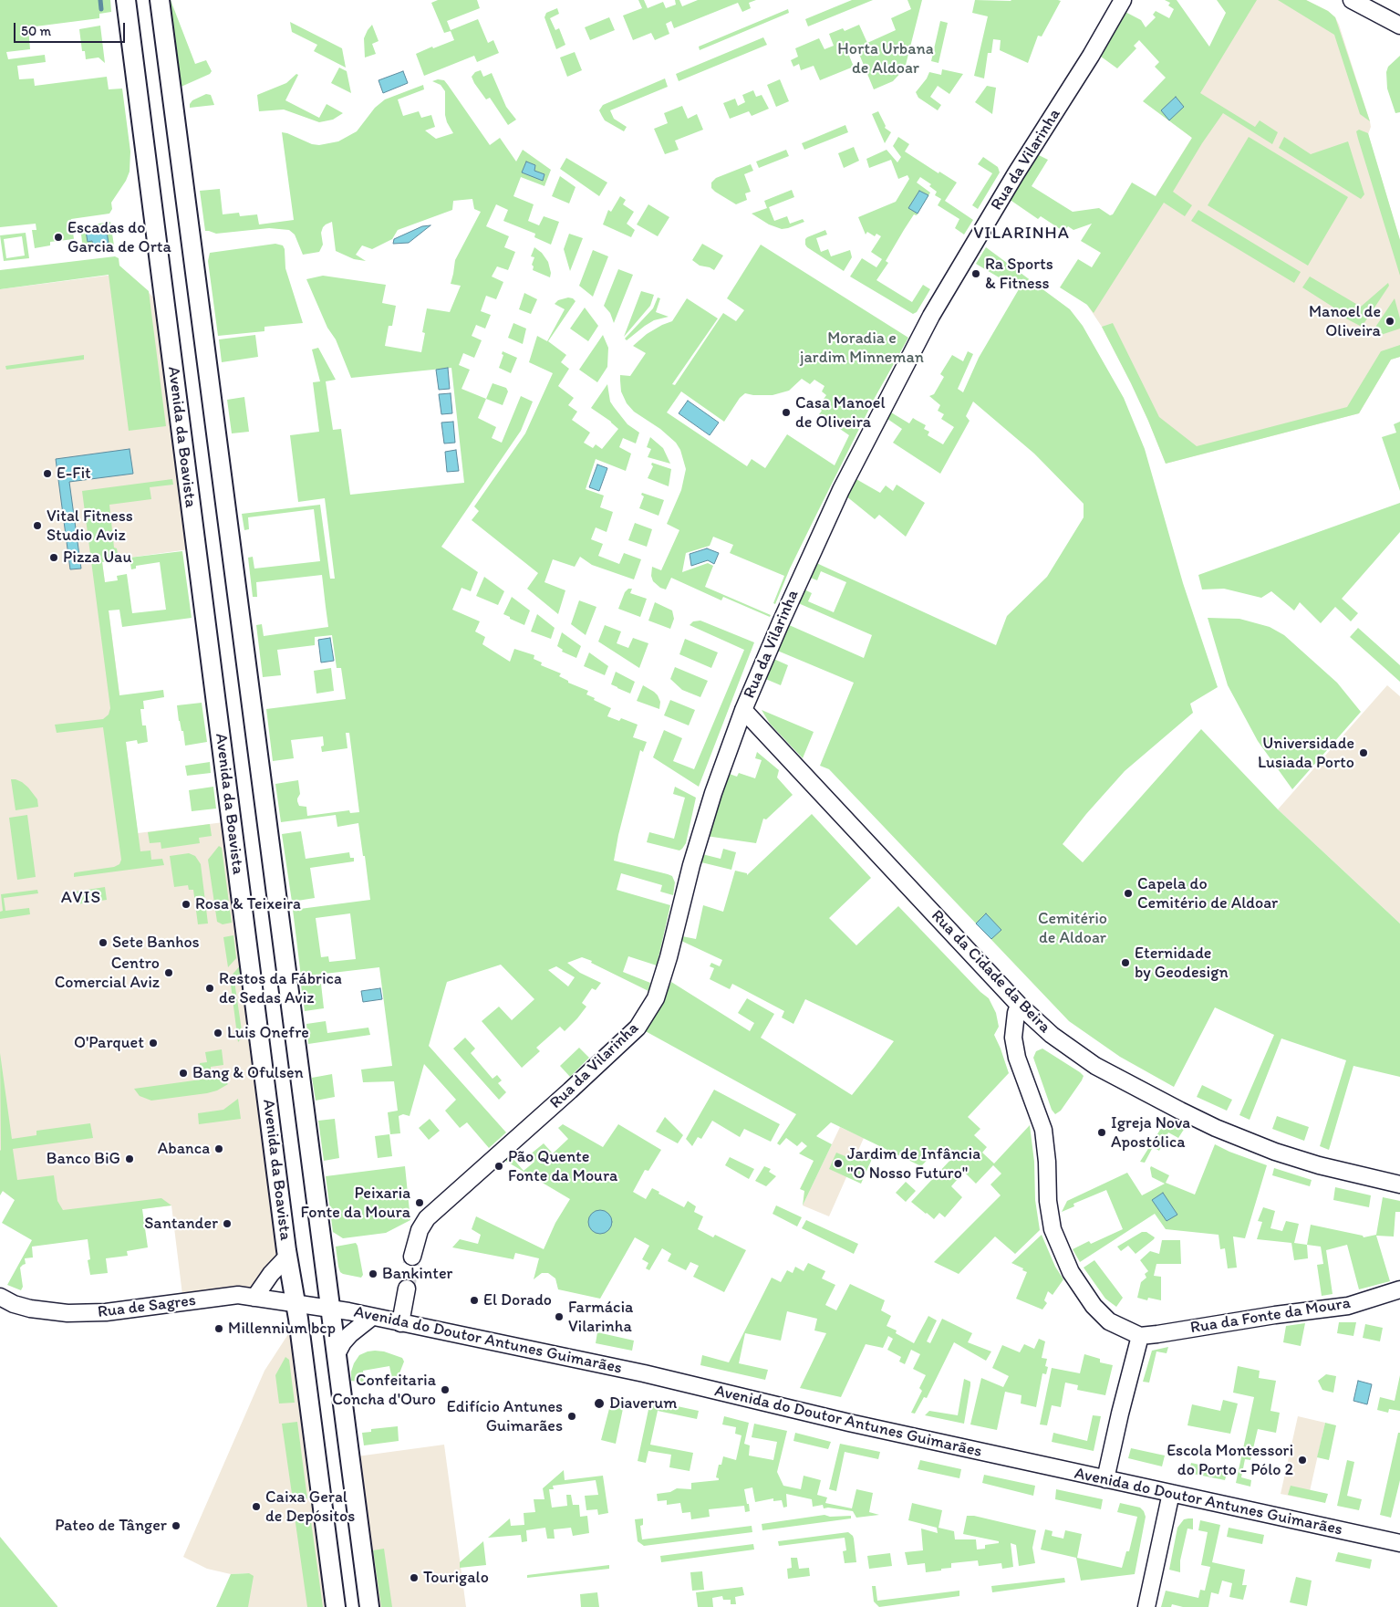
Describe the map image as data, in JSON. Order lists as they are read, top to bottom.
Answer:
{
  "streets": {
    "main road": ["Avenida da Boavista"],
    "street": [
      "Rua da Vilarinha",
      "Rua da Cidade da Beira",
      "Rua de Sagres",
      "Rua da Fonte da Moura",
      "Avenida do Doutor Antunes Guimarães"
    ]
  },
  "crossings": [
    ["Rua da Vilarinha", "Rua da Cidade da Beira"],
    ["Avenida da Boavista", "Rua de Sagres"],
    ["Avenida da Boavista", "Avenida do Doutor Antunes Guimarães"],
    ["Rua de Sagres", "Avenida do Doutor Antunes Guimarães"]
  ],
  "districts": ["VILARINHA", "AVIS"],
  "parks": ["Horta Urbana de Aldoar", "Moradia e jardim Minneman", "Cemitério de Aldoar"],
  "places": [
    "Escadas do Garcia de Orta",
    "Ra Sports & Fitness",
    "Manoel de Oliveira",
    "Casa Manoel de Oliveira",
    "E-Fit",
    "Vital Fitness Studio Aviz",
    "Pizza Uau",
    "Universidade Lusiada Porto",
    "Capela do Cemitério de Aldoar",
    "Rosa & Teixeira",
    "Sete Banhos",
    "Eternidade by Geodesign",
    "Centro Comercial Aviz",
    "Restos da Fábrica de Sedas Aviz",
    "Luis Onefre",
    "O'Parquet",
    "Bang & Ofulsen",
    "Igreja Nova Apostólica",
    "Abanca",
    "Banco BiG",
    "Jardim de Infância \"O Nosso Futuro\"",
    "Pão Quente Fonte da Moura",
    "Peixaria Fonte da Moura",
    "Santander",
    "Bankinter",
    "El Dorado",
    "Farmácia Vilarinha",
    "Millennium bcp",
    "Confeitaria Concha d'Ouro",
    "Diaverum",
    "Edifício Antunes Guimarães",
    "Escola Montessori do Porto - Pólo 2",
    "Caixa Geral de Depósitos",
    "Pateo de Tânger",
    "Tourigalo"
  ],
  "scale_bar": "50 m"
}
